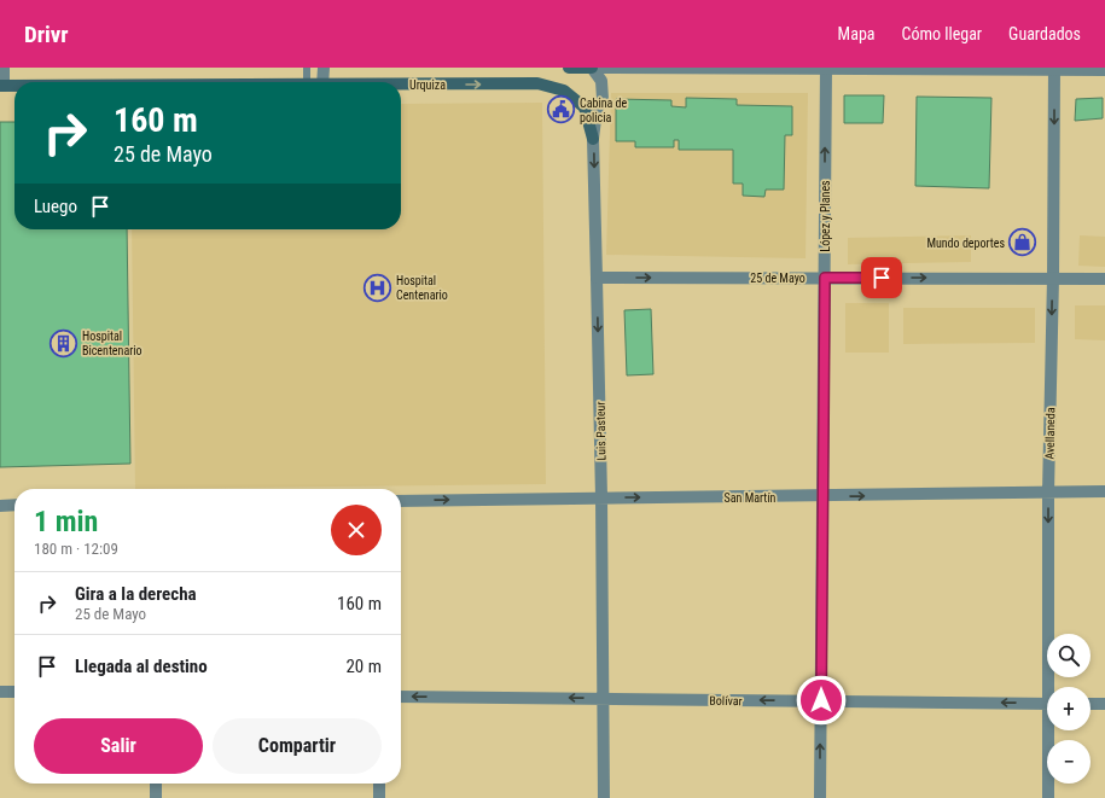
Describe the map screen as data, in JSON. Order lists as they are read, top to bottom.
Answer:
{
  "streets": {
    "main road": ["Urquiza"],
    "street": [
      "López y Planes",
      "25 de Mayo",
      "Luis Pasteur",
      "Avellaneda",
      "San Martín",
      "Bolívar"
    ]
  },
  "crossings": [
    ["Urquiza", "Luis Pasteur"],
    ["López y Planes", "25 de Mayo"],
    ["López y Planes", "San Martín"],
    ["López y Planes", "Bolívar"],
    ["25 de Mayo", "Luis Pasteur"],
    ["25 de Mayo", "Avellaneda"],
    ["Luis Pasteur", "San Martín"],
    ["Luis Pasteur", "Bolívar"],
    ["Avellaneda", "San Martín"]
  ],
  "one_way": [
    "Urquiza",
    "López y Planes",
    "25 de Mayo",
    "Luis Pasteur",
    "Avellaneda",
    "San Martín",
    "Bolívar"
  ],
  "places": {
    "public building": ["Cabina de policia"],
    "shop": ["Mundo deportes"],
    "hospital": ["Hospital Centenario"],
    "building": ["Hospital Bicentenario"]
  },
  "page": {
    "header": "Drivr",
    "nav": ["Mapa", "Cómo llegar", "Guardados"],
    "turn": ["160 m", "25 de Mayo"],
    "then": "Luego",
    "heading": ["1 min", "180 m · 12:09"],
    "list": [
      {
        "name": "Gira a la derecha",
        "note": "25 de Mayo",
        "value": "160 m"
      },
      {
        "name": "Llegada al destino",
        "value": "20 m"
      }
    ],
    "map_buttons": ["+", "−"],
    "buttons": ["Salir", "Compartir"]
  }
}
